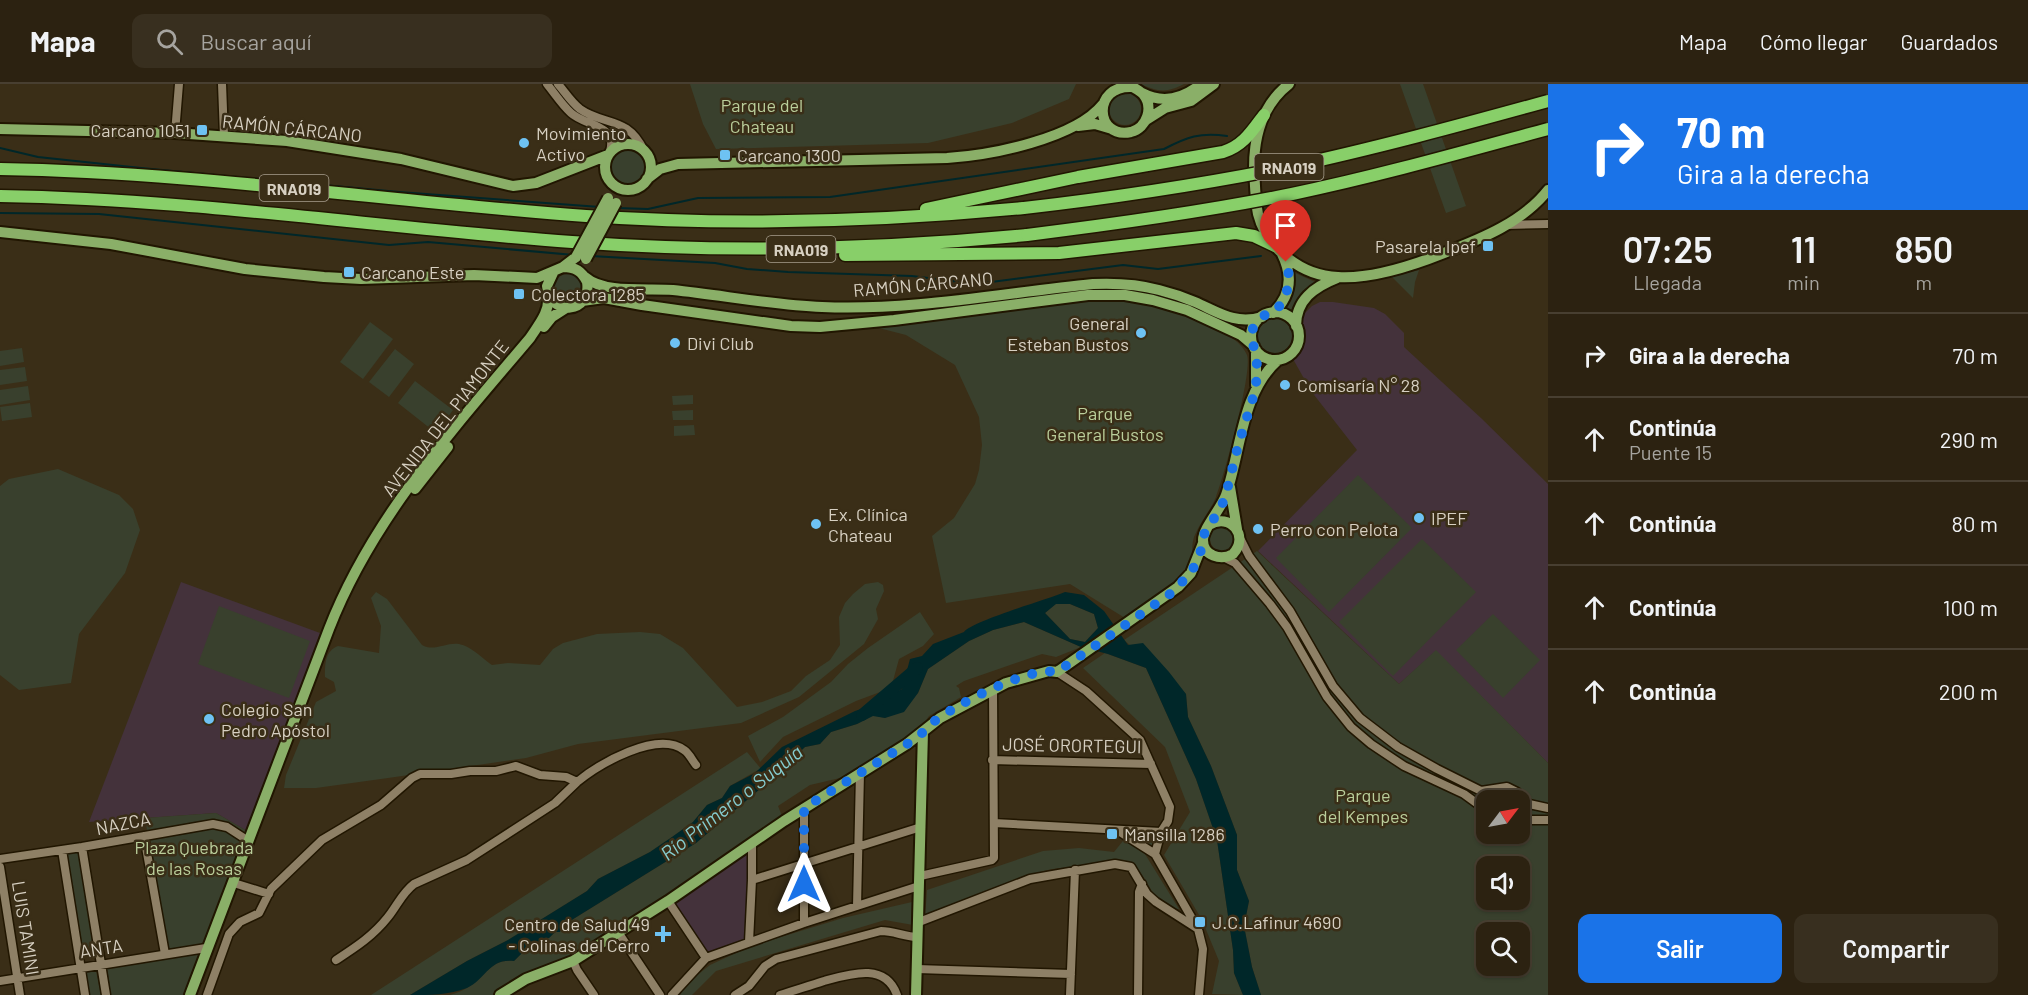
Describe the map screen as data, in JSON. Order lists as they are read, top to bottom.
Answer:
{
  "streets": {
    "highway": ["RNA019"],
    "main road": ["RAMÓN CÁRCANO", "AVENIDA DEL PIAMONTE"],
    "street": [
      "JOSÉ ORORTEGUI",
      "NAZCA",
      "LUIS TAMINI",
      "ANTA"
    ]
  },
  "crossings": [
    ["RAMÓN CÁRCANO", "AVENIDA DEL PIAMONTE"],
    ["AVENIDA DEL PIAMONTE", "NAZCA"],
    ["AVENIDA DEL PIAMONTE", "ANTA"],
    ["LUIS TAMINI", "ANTA"]
  ],
  "water": ["Río Primero o Suquía"],
  "parks": [
    "Parque del Chateau",
    "Parque General Bustos",
    "Parque del Kempes",
    "Plaza Quebrada de las Rosas"
  ],
  "places": {
    "transit": [
      "Carcano 1051",
      "Carcano 1300",
      "Pasarela Ipef",
      "Carcano Este",
      "Colectora 1285",
      "Mansilla 1286",
      "J.C.Lafinur 4690"
    ],
    "other": [
      "Movimiento Activo",
      "General Esteban Bustos",
      "Divi Club",
      "Comisaría N° 28",
      "IPEF",
      "Ex. Clínica Chateau",
      "Perro con Pelota",
      "Colegio San Pedro Apóstol"
    ],
    "health": ["Centro de Salud 49 - Colinas del Cerro"]
  },
  "north": "top right",
  "page": {
    "header": "Mapa",
    "search": "Buscar aquí",
    "nav": ["Mapa", "Cómo llegar", "Guardados"],
    "turn": ["70 m", "Gira a la derecha"],
    "eta": [
      "07:25",
      "Llegada",
      "11",
      "min",
      "850",
      "m"
    ],
    "list": [
      {
        "name": "Gira a la derecha",
        "value": "70 m"
      },
      {
        "name": "Continúa",
        "note": "Puente 15",
        "value": "290 m"
      },
      {
        "name": "Continúa",
        "value": "80 m"
      },
      {
        "name": "Continúa",
        "value": "100 m"
      },
      {
        "name": "Continúa",
        "value": "200 m"
      }
    ],
    "buttons": ["Salir", "Compartir"]
  }
}
